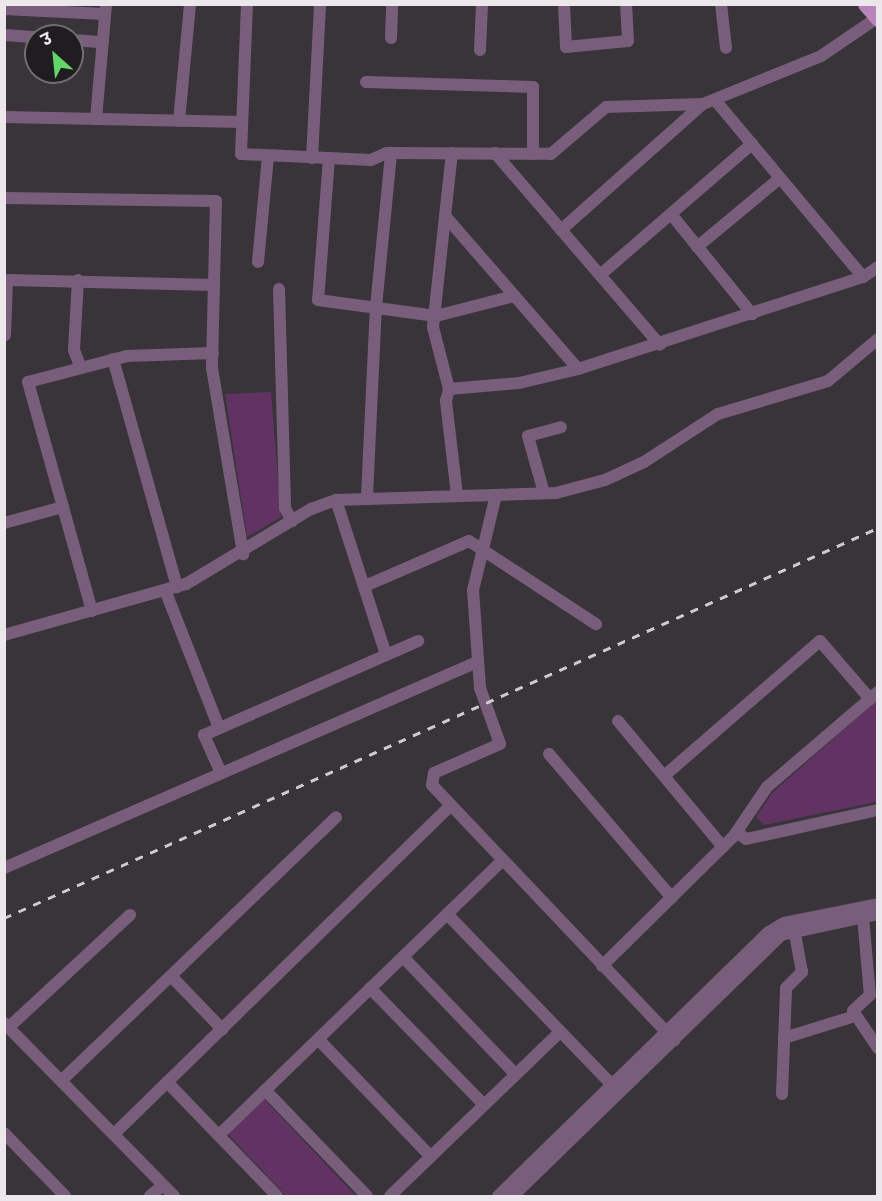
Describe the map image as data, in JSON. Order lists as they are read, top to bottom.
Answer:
{
  "north": "top left"
}
